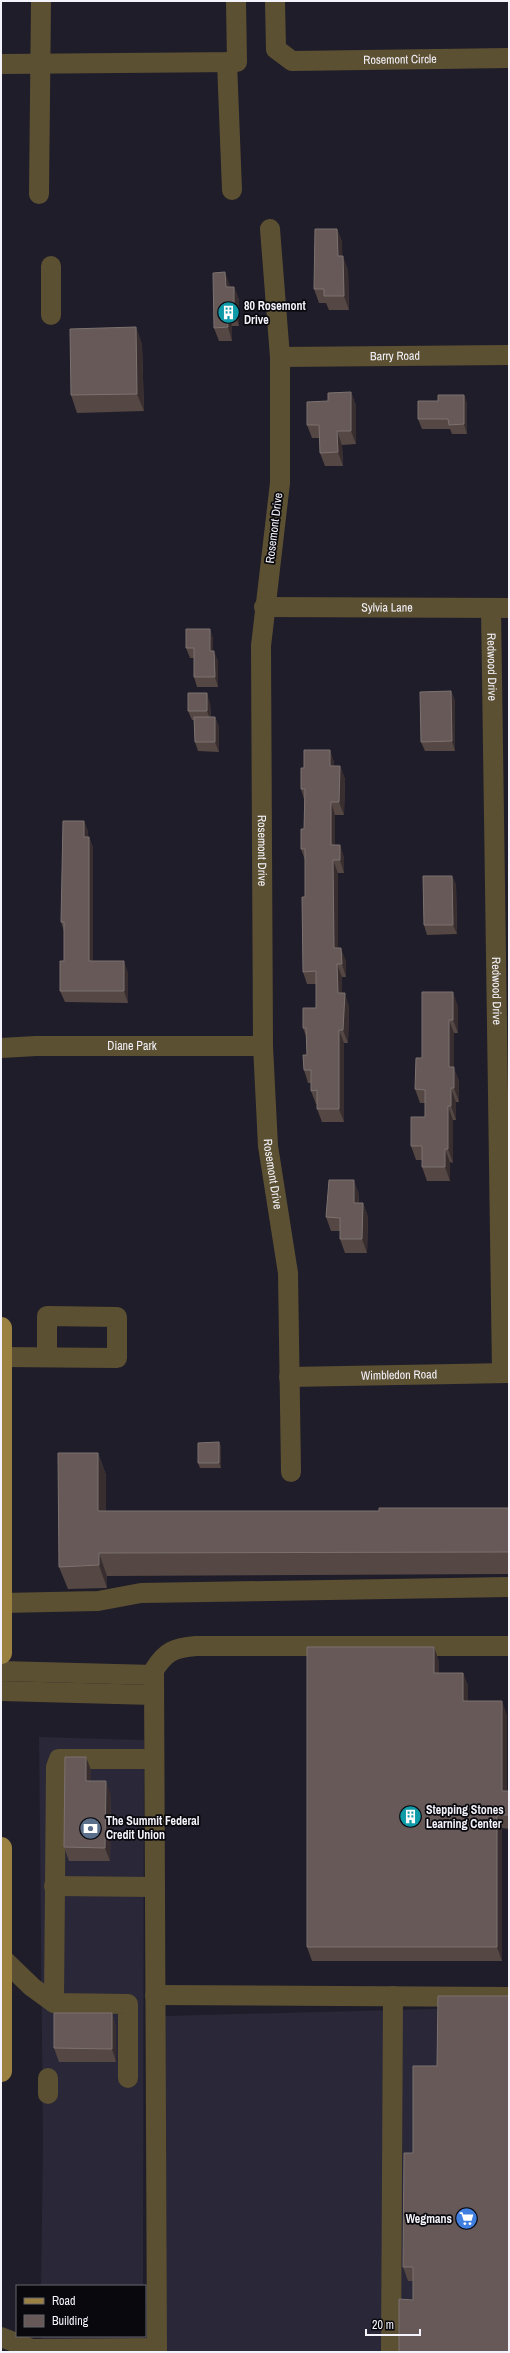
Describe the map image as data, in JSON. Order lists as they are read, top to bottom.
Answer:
{
  "streets": {
    "street": [
      "Rosemont Circle",
      "Barry Road",
      "Rosemont Drive",
      "Sylvia Lane",
      "Redwood Drive",
      "Diane Park",
      "Wimbledon Road"
    ]
  },
  "crossings": [
    ["Barry Road", "Rosemont Drive"],
    ["Rosemont Drive", "Sylvia Lane"],
    ["Rosemont Drive", "Diane Park"],
    ["Rosemont Drive", "Wimbledon Road"],
    ["Sylvia Lane", "Redwood Drive"],
    ["Redwood Drive", "Wimbledon Road"]
  ],
  "places": {
    "building": ["80 Rosemont Drive", "Stepping Stones Learning Center"],
    "bank": ["The Summit Federal Credit Union"],
    "supermarket": ["Wegmans"]
  },
  "legend": ["Road", "Building"],
  "scale_bar": "20 m"
}
